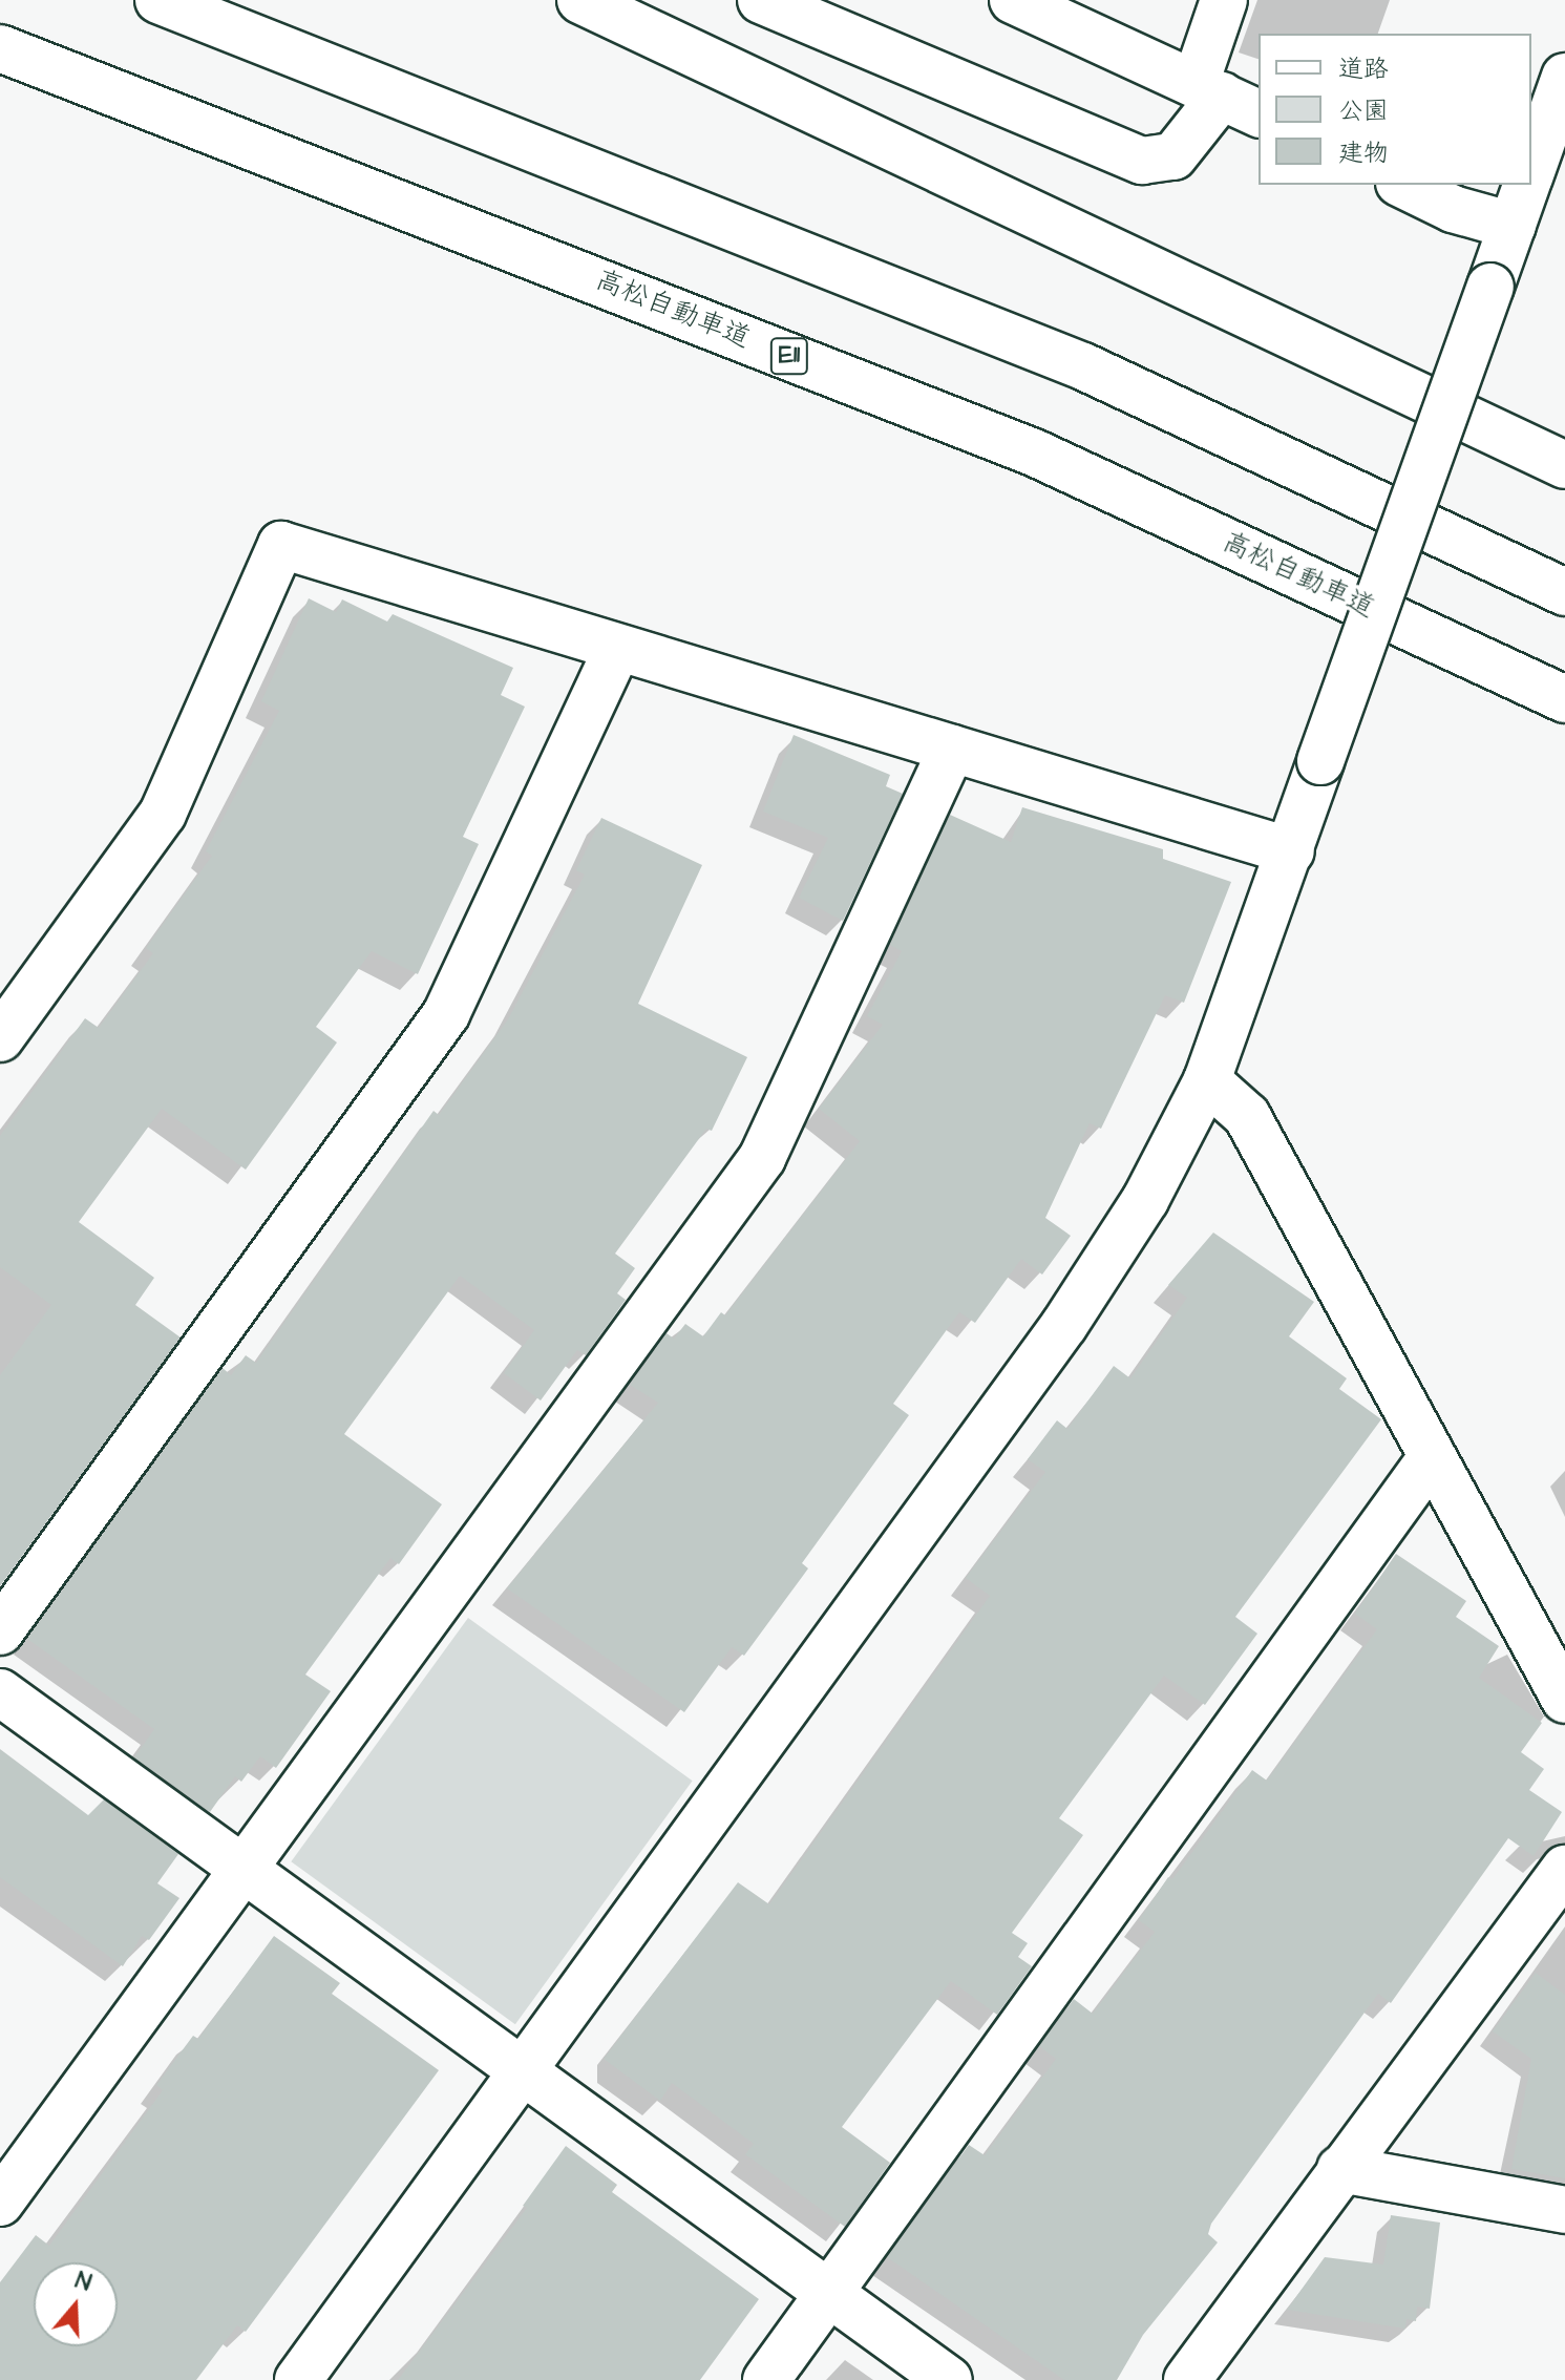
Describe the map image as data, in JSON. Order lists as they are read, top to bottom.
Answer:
{
  "streets": {
    "main road": ["高松自動車道", "E11"]
  },
  "legend": ["道路", "公園", "建物"],
  "north": "top"
}
